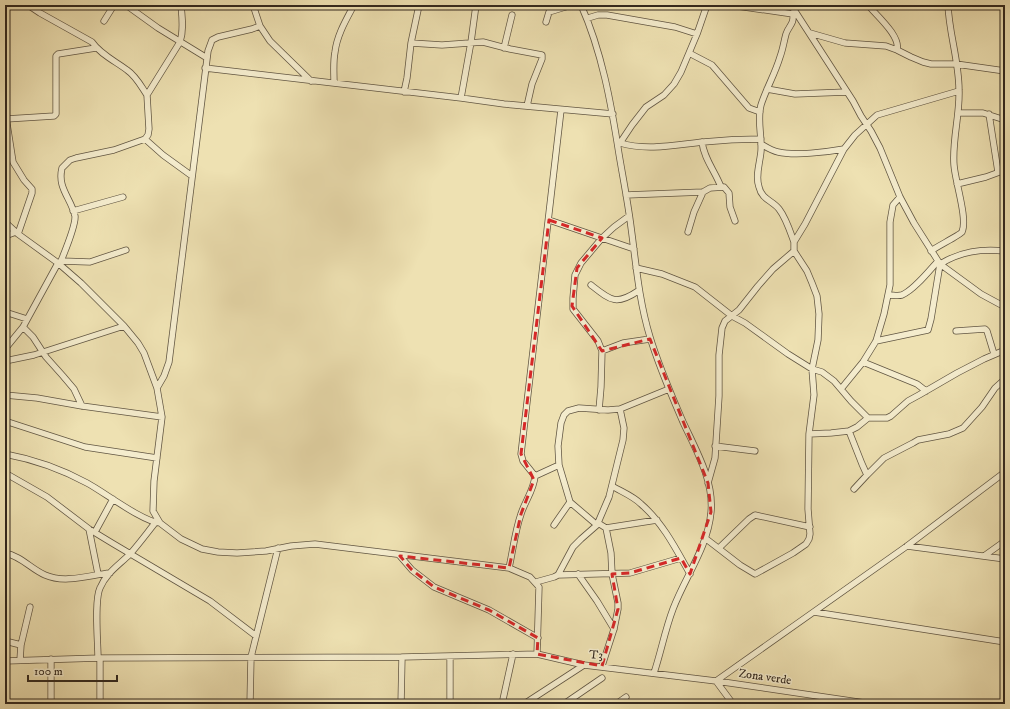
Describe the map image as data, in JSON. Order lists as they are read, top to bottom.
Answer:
{
  "streets": {
    "street": ["T3", "Zona verde"]
  },
  "crossings": [
    ["T3", "Zona verde"]
  ],
  "scale_bar": "100 m"
}
